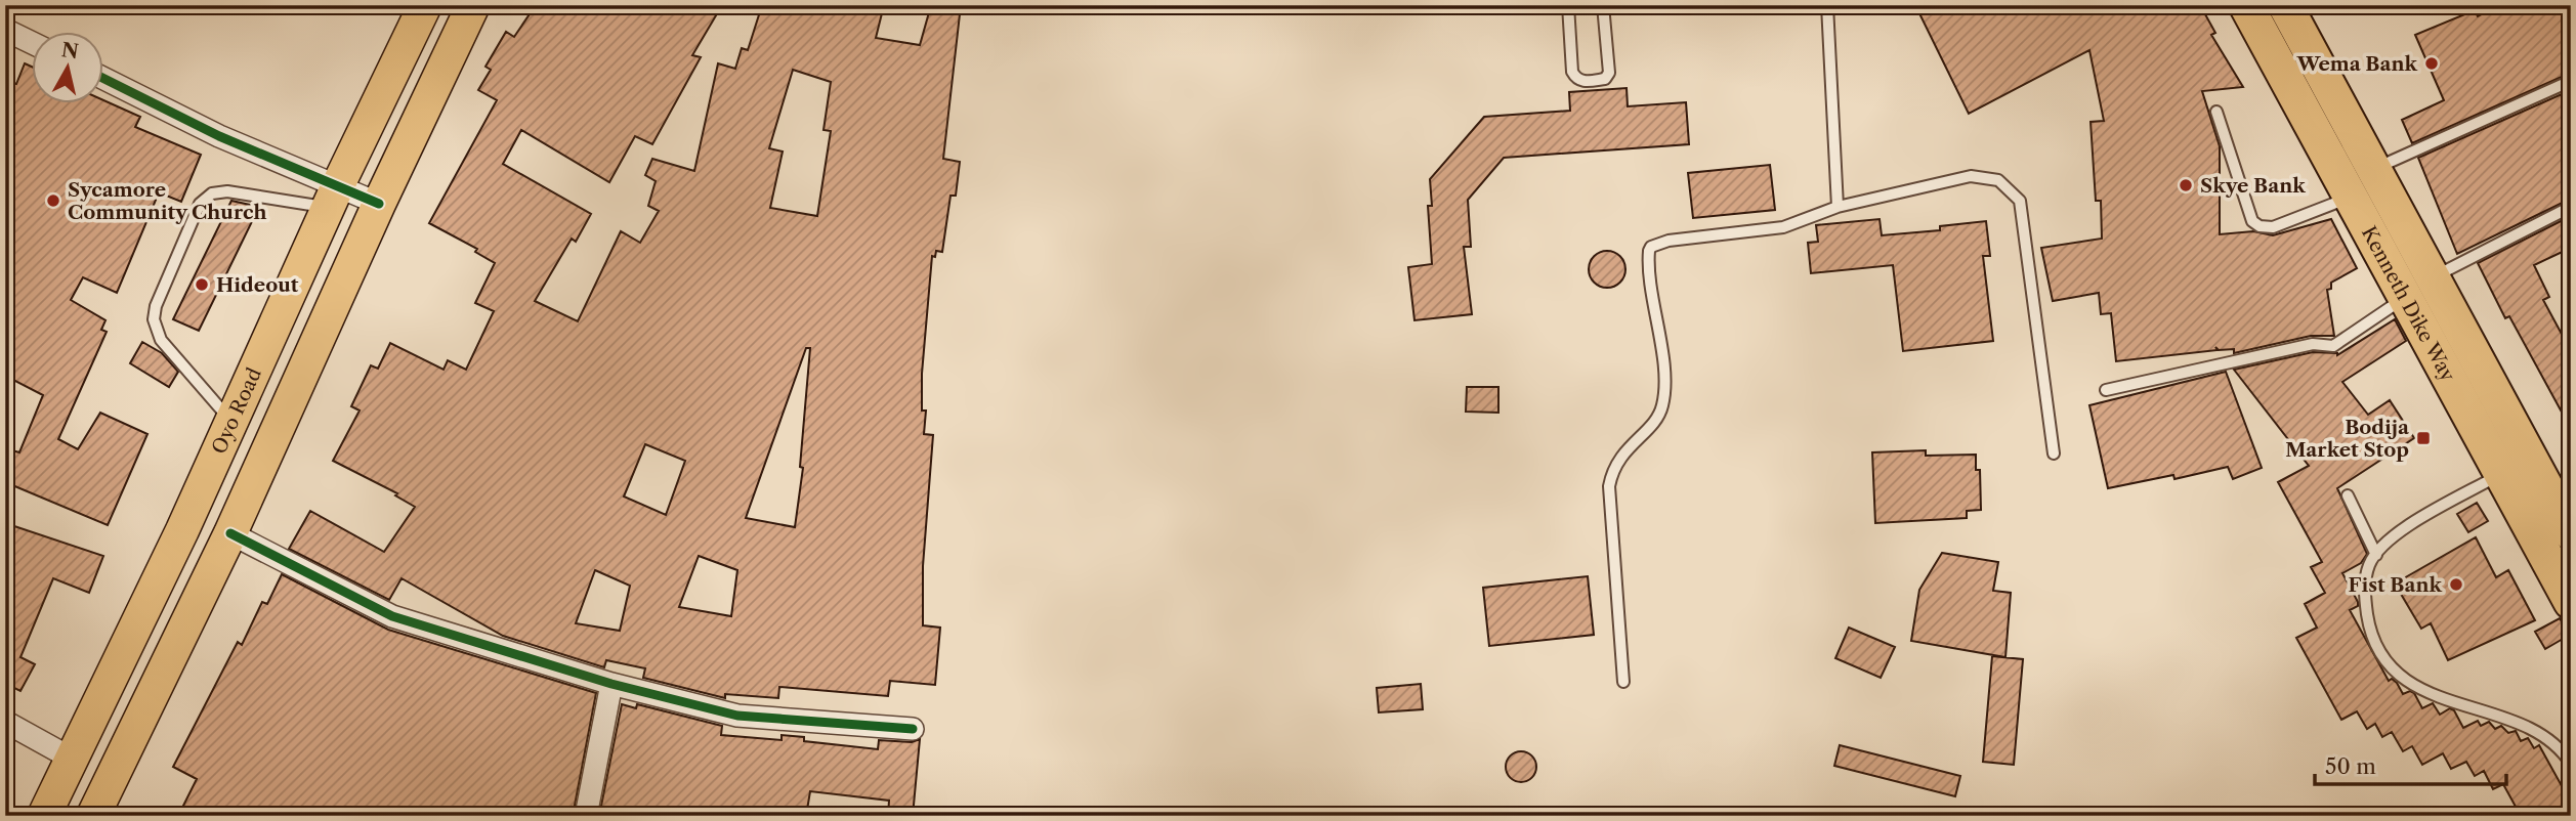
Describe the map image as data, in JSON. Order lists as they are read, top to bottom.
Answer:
{
  "streets": {
    "highway": ["Kenneth Dike Way"],
    "main road": ["Oyo Road"]
  },
  "places": {
    "other": [
      "Wema Bank",
      "Skye Bank",
      "Sycamore Community Church",
      "Hideout",
      "Fist Bank"
    ],
    "transit": ["Bodija Market Stop"]
  },
  "scale_bar": "50 m",
  "north": "top"
}
